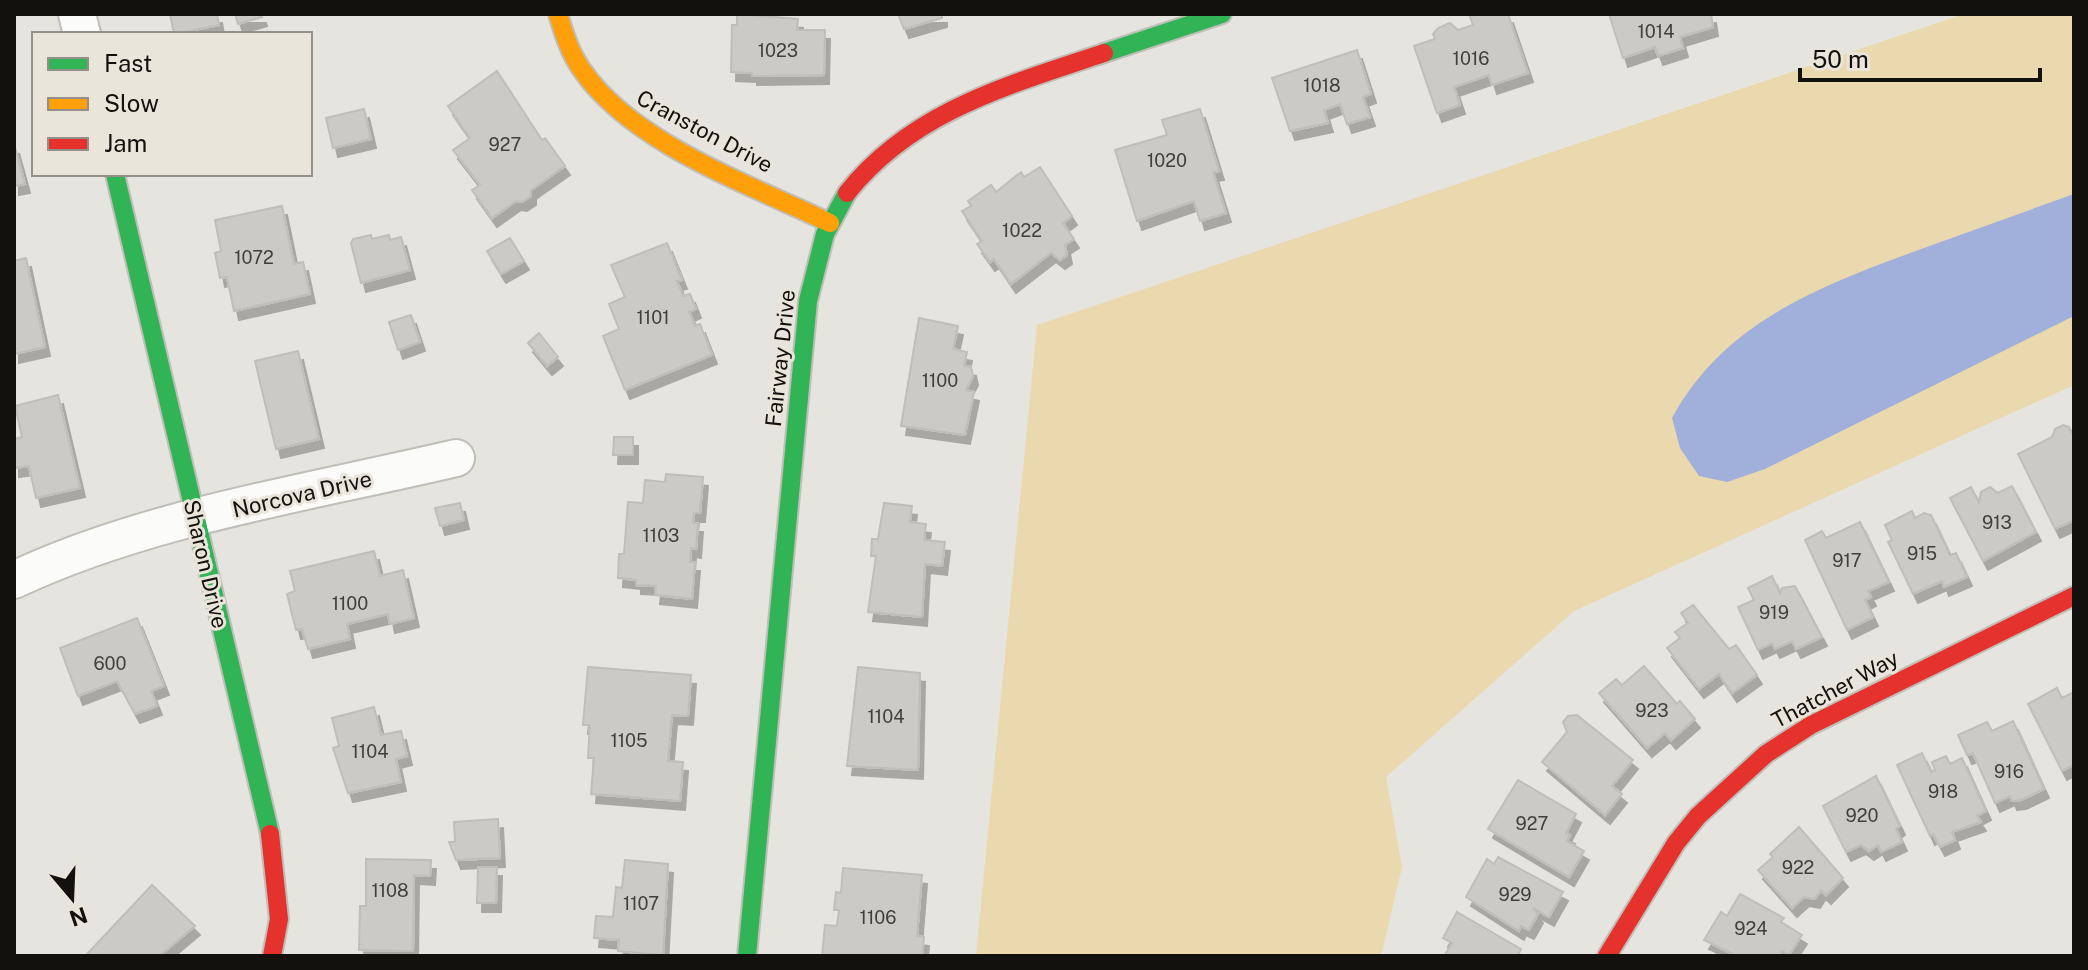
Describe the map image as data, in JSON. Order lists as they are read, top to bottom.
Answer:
{
  "streets": {
    "street": [
      "Cranston Drive",
      "Fairway Drive",
      "Norcova Drive",
      "Sharon Drive",
      "Thatcher Way"
    ]
  },
  "crossings": [
    ["Cranston Drive", "Fairway Drive"],
    ["Norcova Drive", "Sharon Drive"]
  ],
  "house_numbers": [
    "1014",
    "1023",
    "1016",
    "1018",
    "927",
    "1020",
    "1022",
    "1072",
    "1101",
    "1100",
    "913",
    "1103",
    "915",
    "917",
    "1100",
    "919",
    "600",
    "923",
    "1104",
    "1105",
    "1104",
    "916",
    "918",
    "920",
    "927",
    "922",
    "1108",
    "929",
    "1107",
    "1106",
    "924"
  ],
  "legend": ["Fast", "Slow", "Jam"],
  "scale_bar": "50 m",
  "north": "bottom"
}
